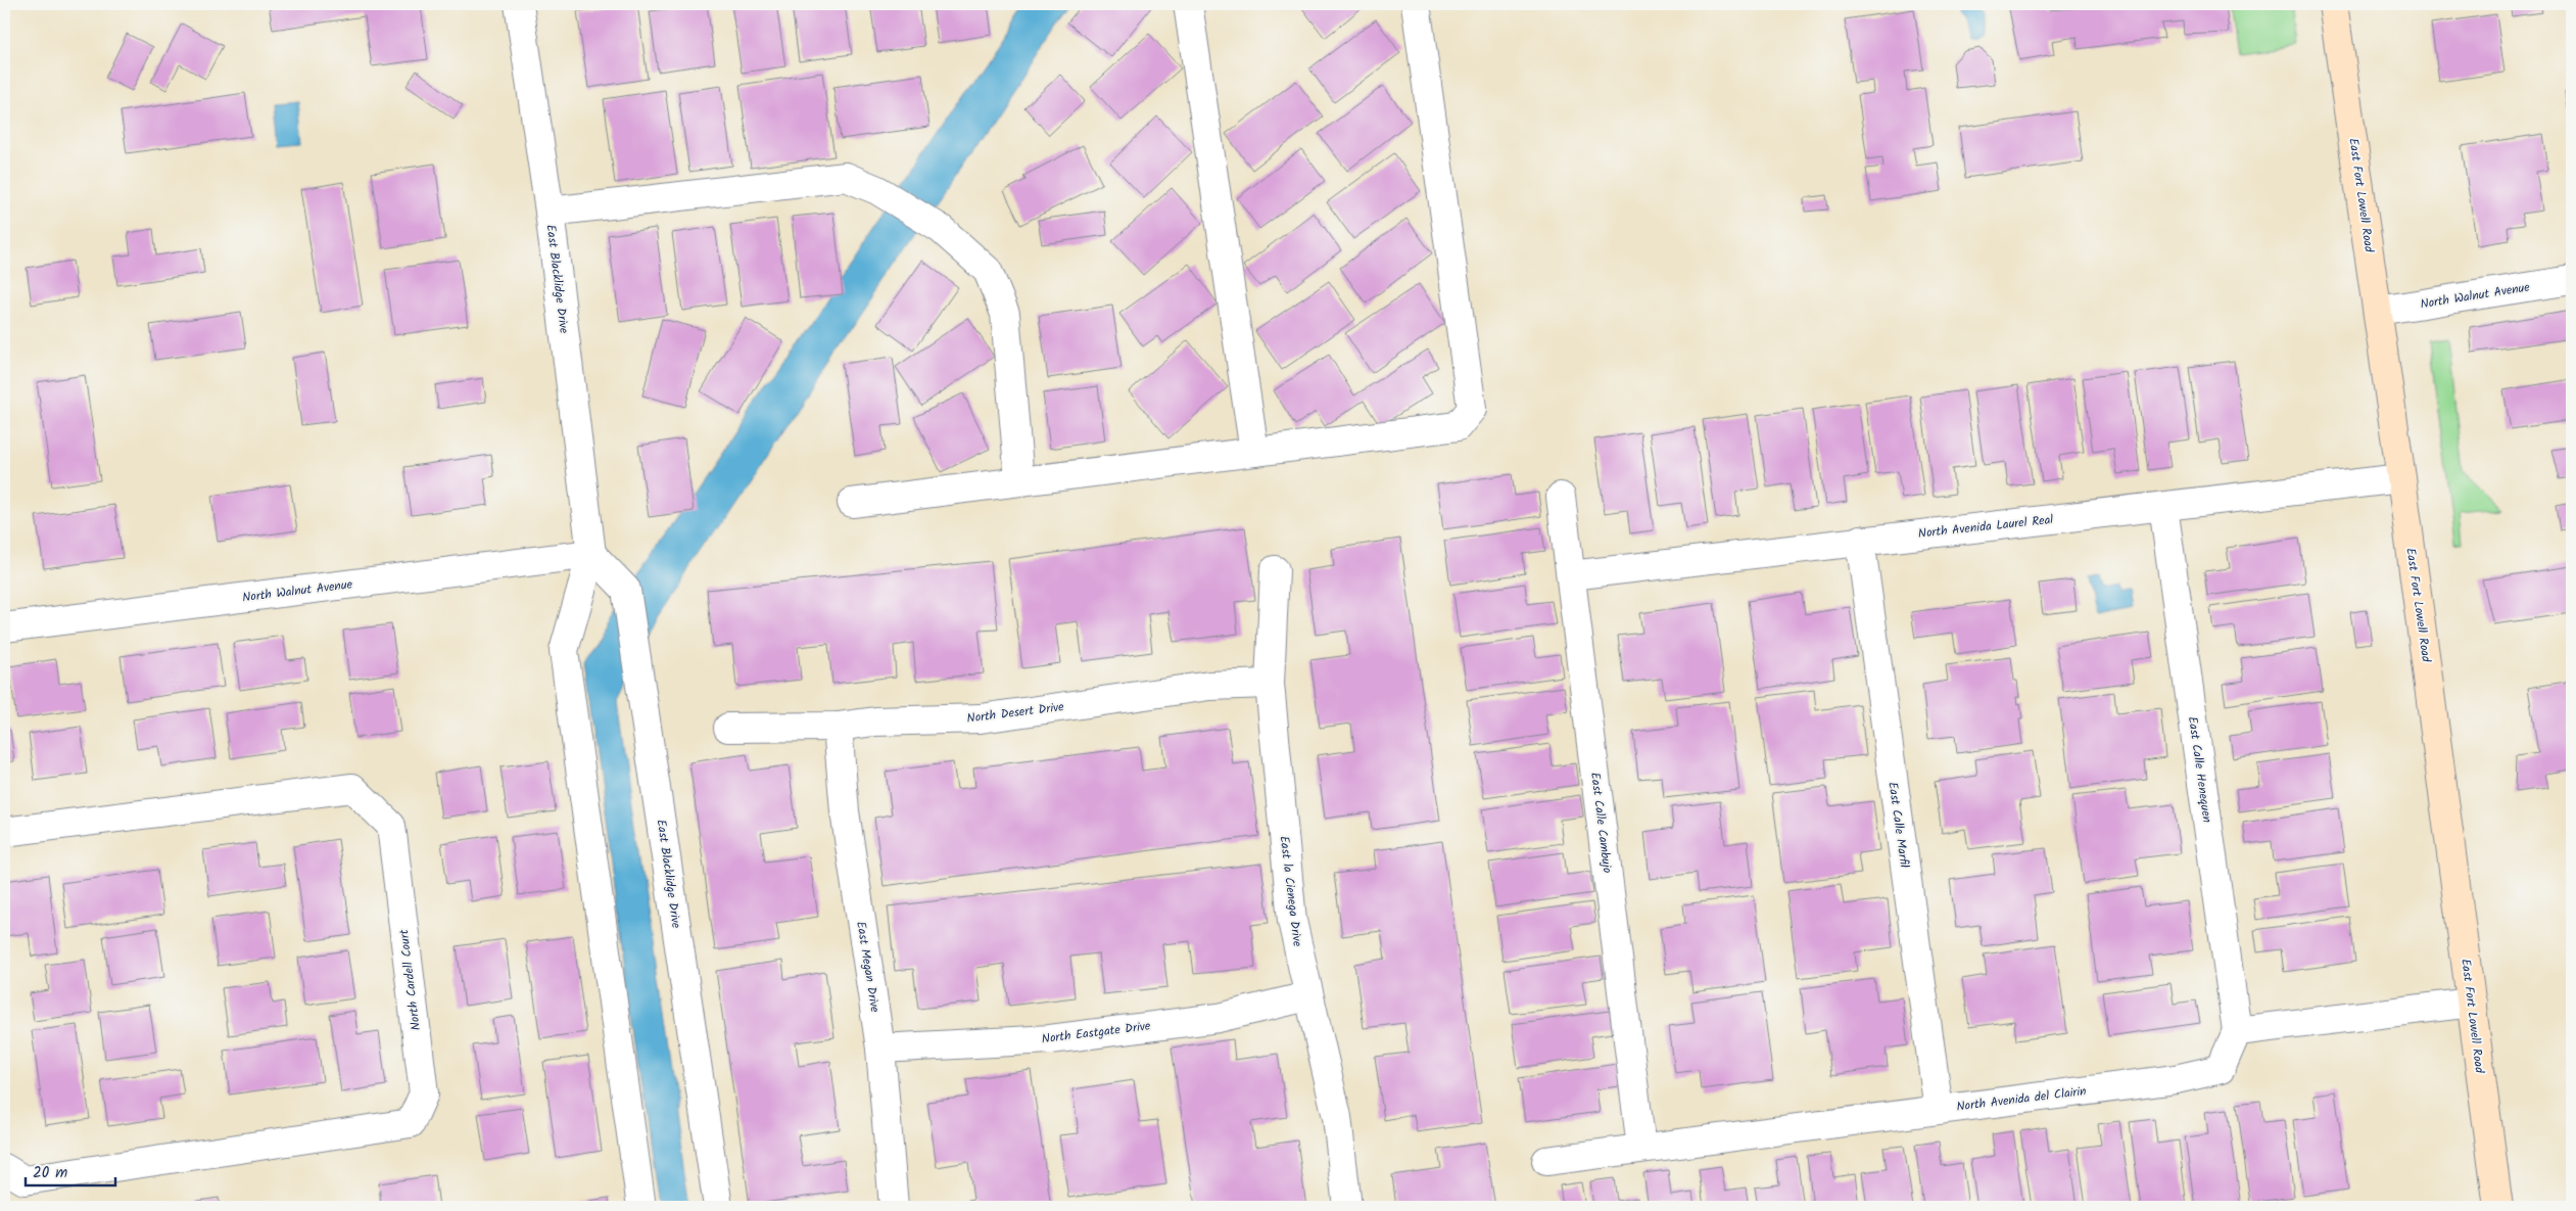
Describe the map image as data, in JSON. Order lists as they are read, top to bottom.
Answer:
{
  "streets": {
    "main road": ["East Fort Lowell Road"],
    "street": [
      "East Blacklidge Drive",
      "North Walnut Avenue",
      "North Avenida Laurel Real",
      "North Desert Drive",
      "East Calle Henequen",
      "East Calle Cambujo",
      "East Calle Marfil",
      "East la Cienega Drive",
      "East Megan Drive",
      "North Cardell Court",
      "North Eastgate Drive",
      "North Avenida del Clairin"
    ]
  },
  "crossings": [
    ["East Fort Lowell Road", "North Walnut Avenue"],
    ["East Fort Lowell Road", "North Avenida Laurel Real"],
    ["East Blacklidge Drive", "North Walnut Avenue"],
    ["North Avenida Laurel Real", "East Calle Henequen"],
    ["North Avenida Laurel Real", "East Calle Cambujo"],
    ["North Avenida Laurel Real", "East Calle Marfil"],
    ["North Desert Drive", "East la Cienega Drive"],
    ["North Desert Drive", "East Megan Drive"],
    ["East Calle Henequen", "North Avenida del Clairin"],
    ["East Calle Cambujo", "North Avenida del Clairin"],
    ["East Calle Marfil", "North Avenida del Clairin"],
    ["East la Cienega Drive", "North Eastgate Drive"],
    ["East Megan Drive", "North Eastgate Drive"]
  ],
  "scale_bar": "20 m"
}
